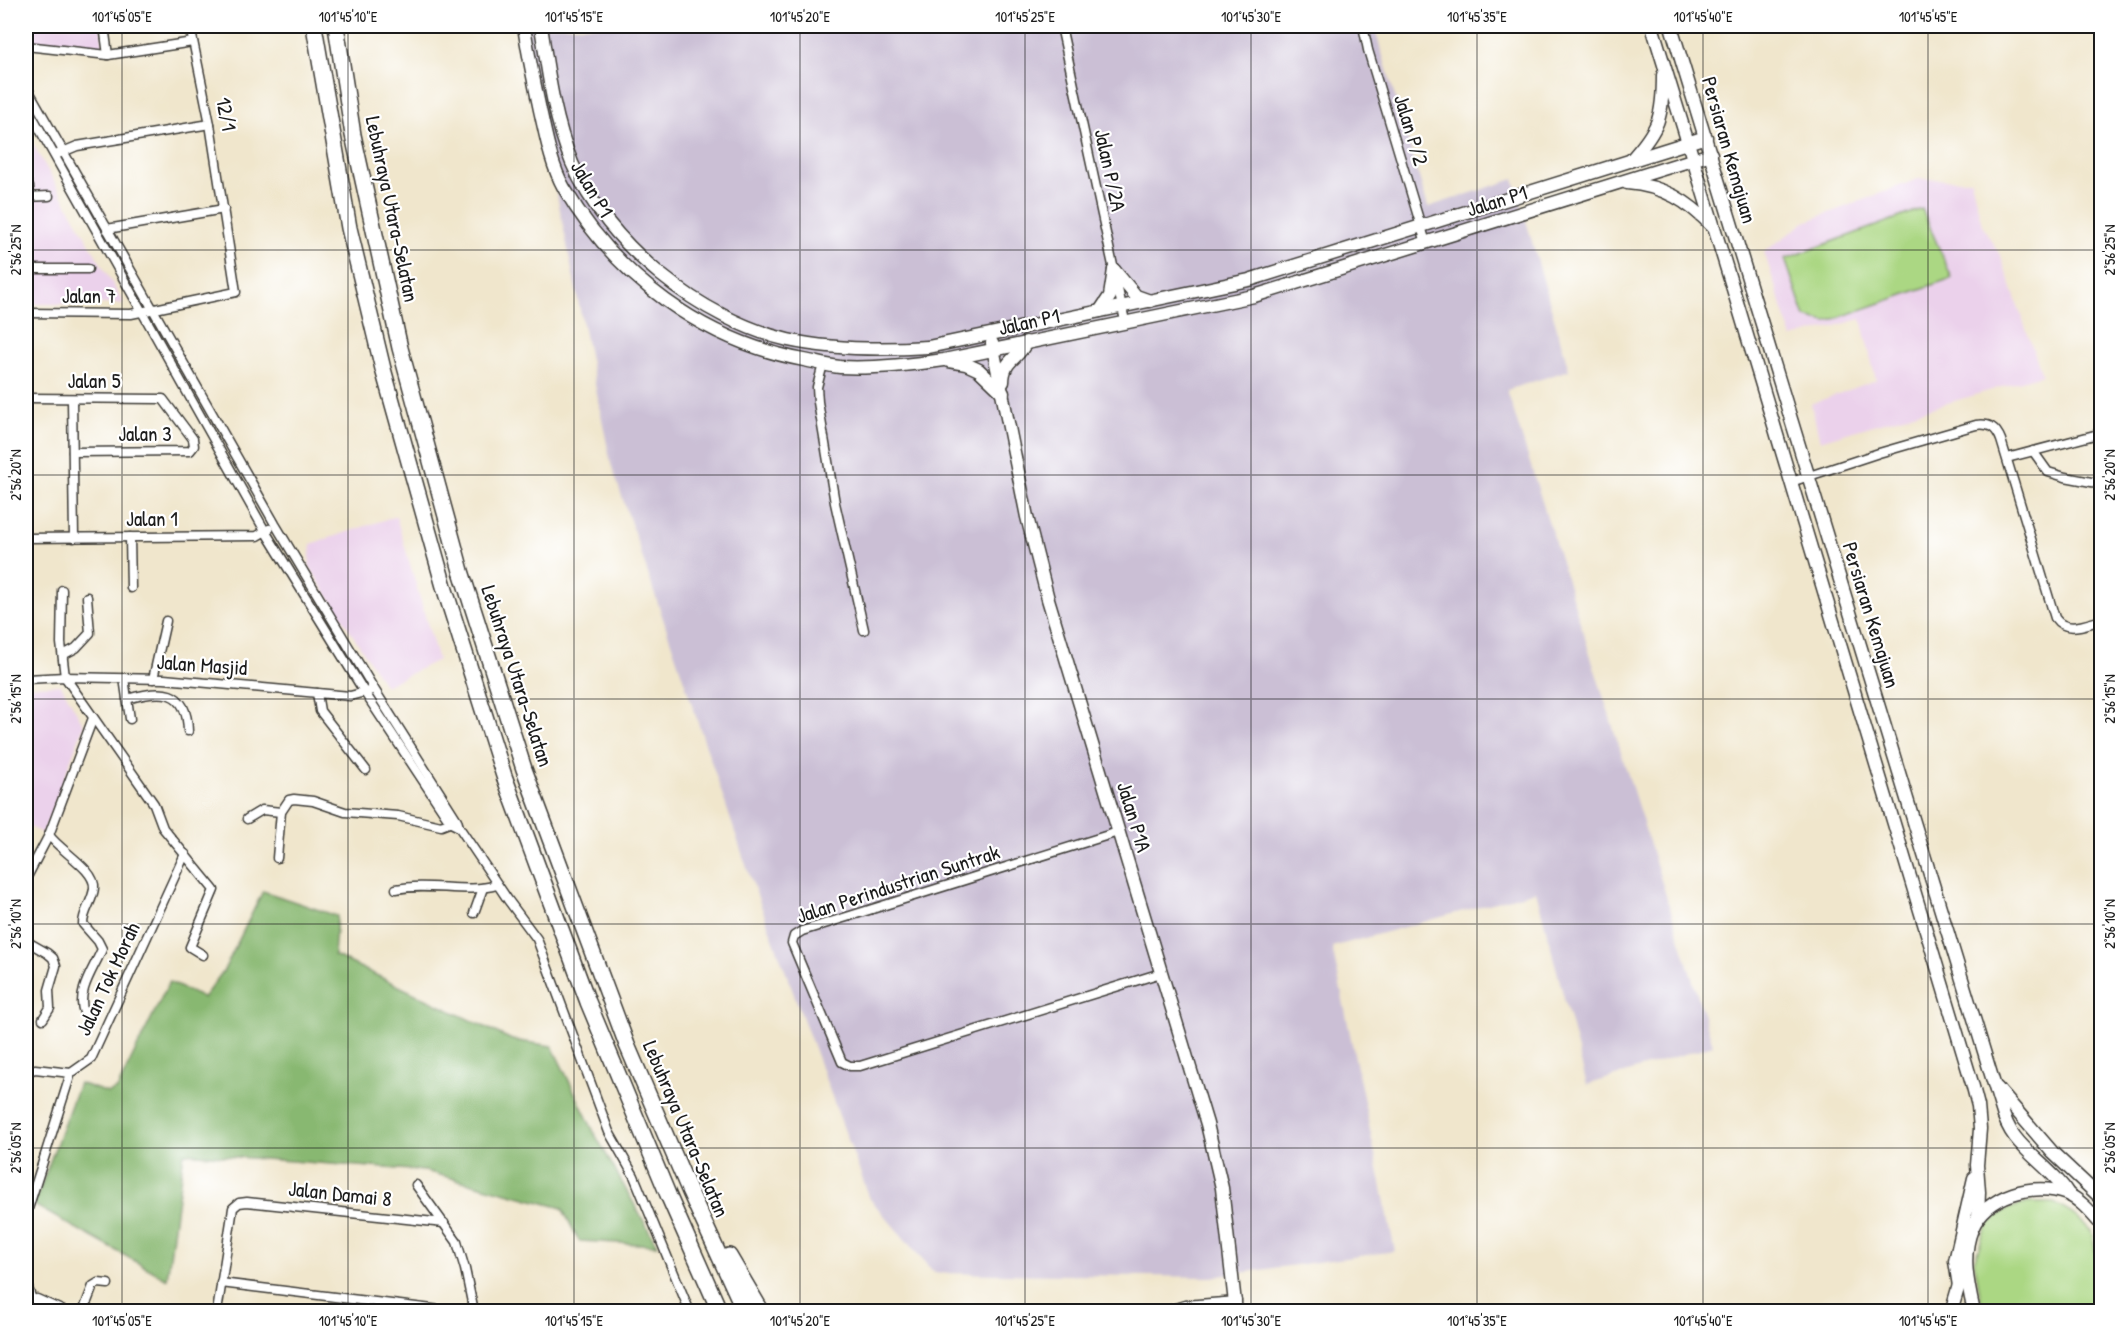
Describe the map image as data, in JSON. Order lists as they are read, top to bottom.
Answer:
{
  "streets": {
    "highway": ["Lebuhraya Utara–Selatan"],
    "main road": ["Persiaran Kemajuan", "Jalan P1", "Jalan P1A"],
    "street": [
      "12/1",
      "Jalan P/2",
      "Jalan P/2A",
      "Jalan 7",
      "Jalan 5",
      "Jalan 3",
      "Jalan 1",
      "Jalan Masjid",
      "Jalan Perindustrian Suntrak",
      "Jalan Tok Morah",
      "Jalan Damai 8"
    ]
  },
  "crossings": [
    ["12/1", "Jalan 7"],
    ["Jalan P/2", "Jalan P1"],
    ["Persiaran Kemajuan", "Jalan P1"],
    ["Jalan P/2A", "Jalan P1"],
    ["Jalan P1", "Jalan P1A"],
    ["Jalan 5", "Jalan 3"],
    ["Jalan P1A", "Jalan Perindustrian Suntrak"]
  ],
  "coordinates": [
    "101°45'05\"E",
    "101°45'10\"E",
    "101°45'15\"E",
    "101°45'20\"E",
    "101°45'25\"E",
    "101°45'30\"E",
    "101°45'35\"E",
    "101°45'40\"E",
    "101°45'45\"E",
    "2°56'25\"N",
    "2°56'20\"N",
    "2°56'15\"N",
    "2°56'10\"N",
    "2°56'05\"N"
  ]
}
